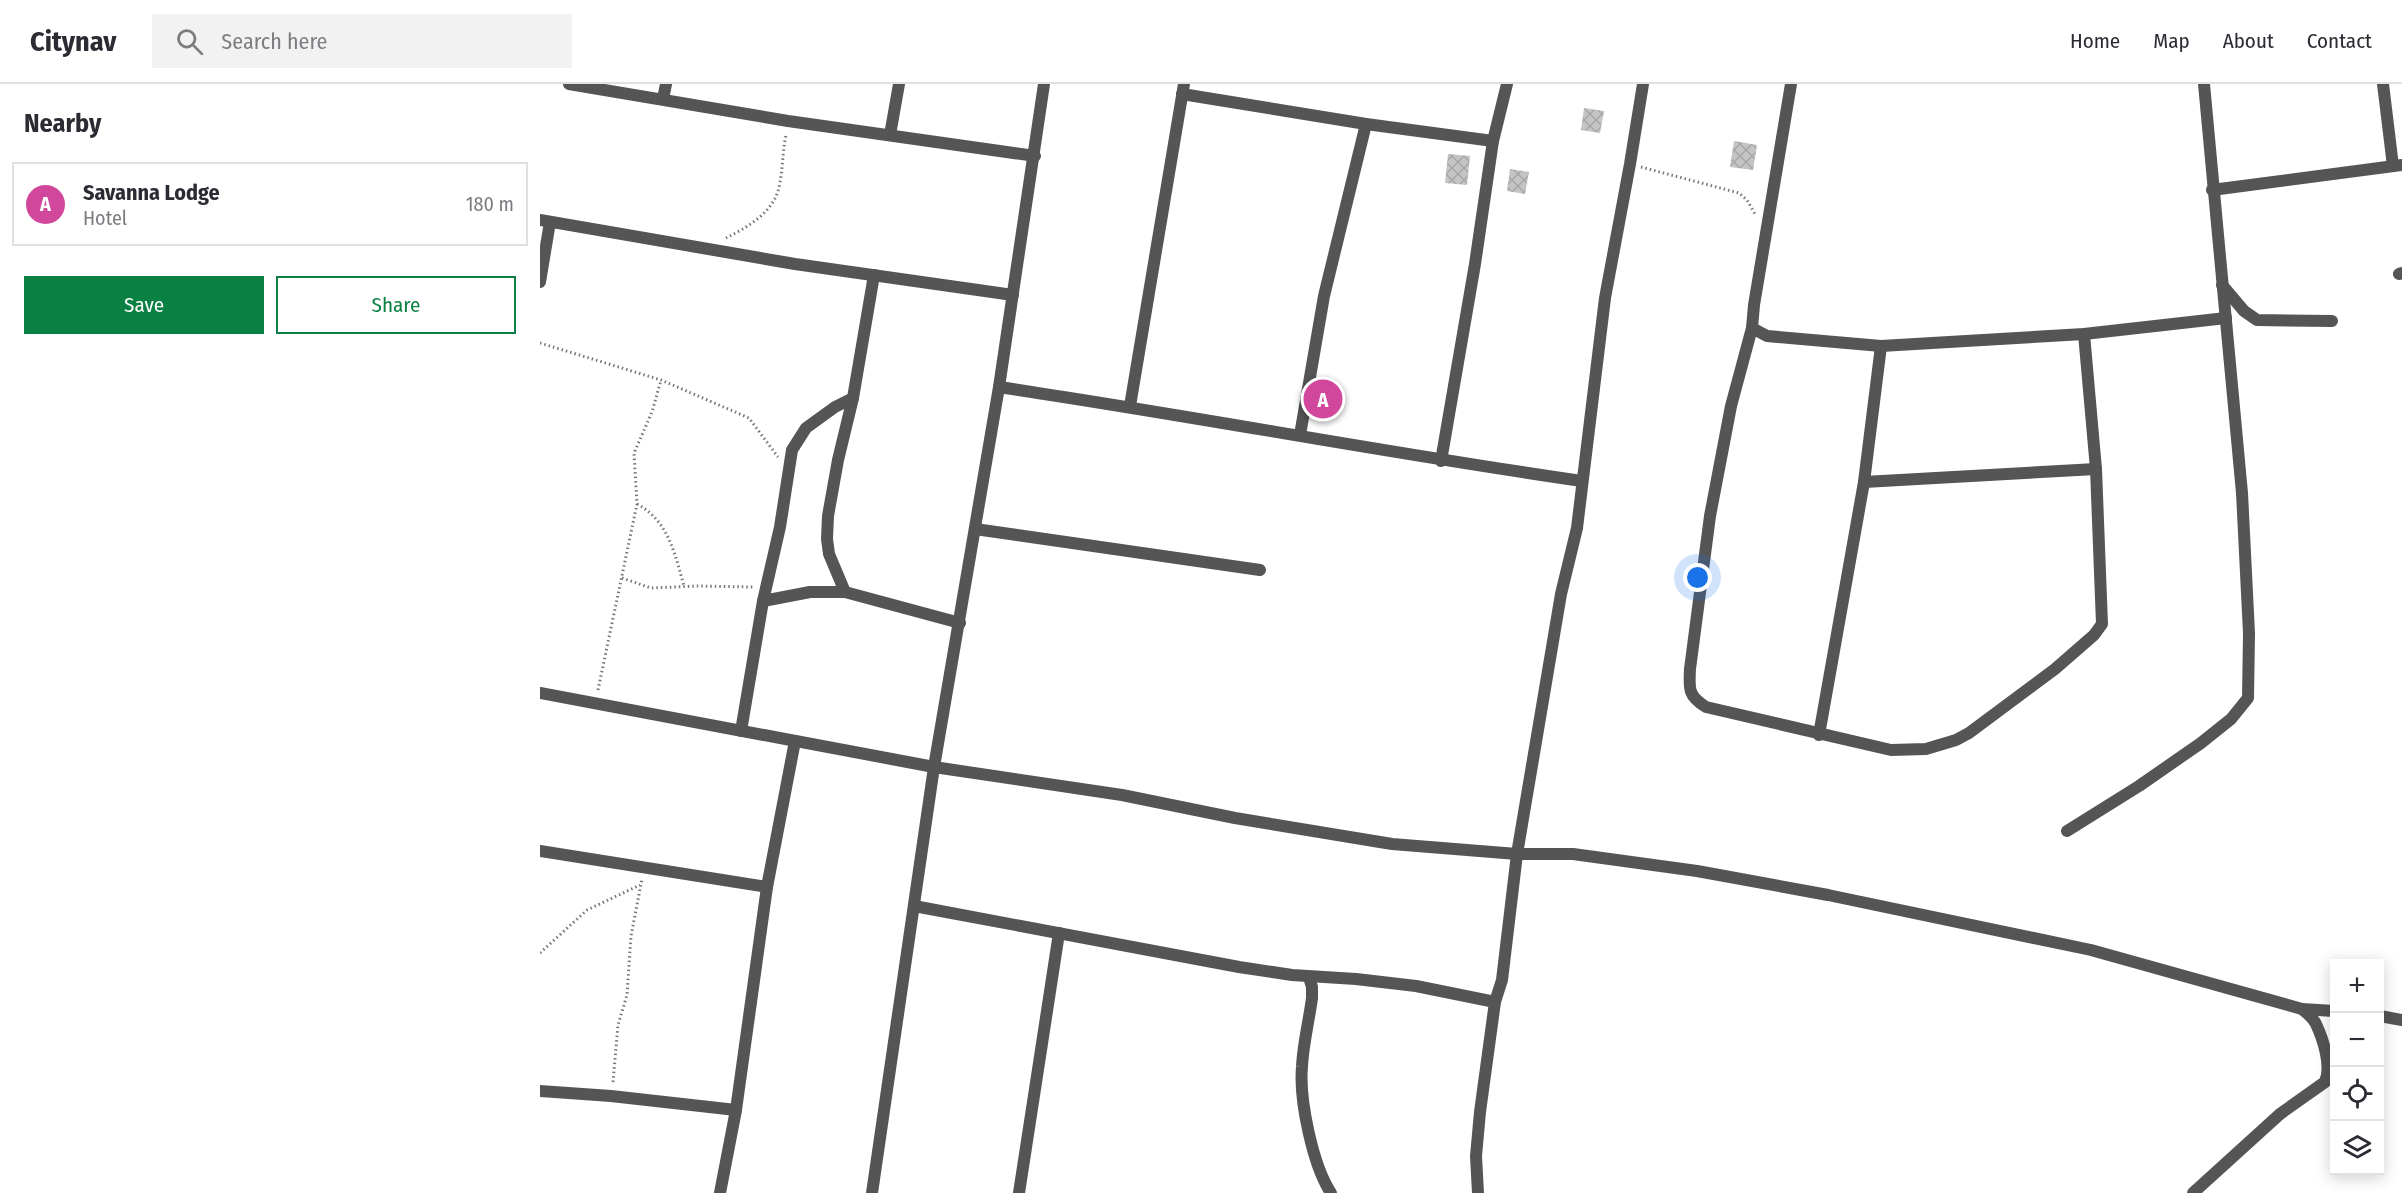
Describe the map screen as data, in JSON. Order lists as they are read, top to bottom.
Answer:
{
  "page": {
    "header": "Citynav",
    "search": "Search here",
    "nav": [
      "Home",
      "Map",
      "About",
      "Contact"
    ],
    "heading": "Nearby",
    "list": [
      {
        "mark": "A",
        "name": "Savanna Lodge",
        "note": "Hotel",
        "value": "180 m"
      }
    ],
    "buttons": ["Save", "Share"],
    "pins": "A",
    "map_buttons": ["+", "−"]
  }
}
